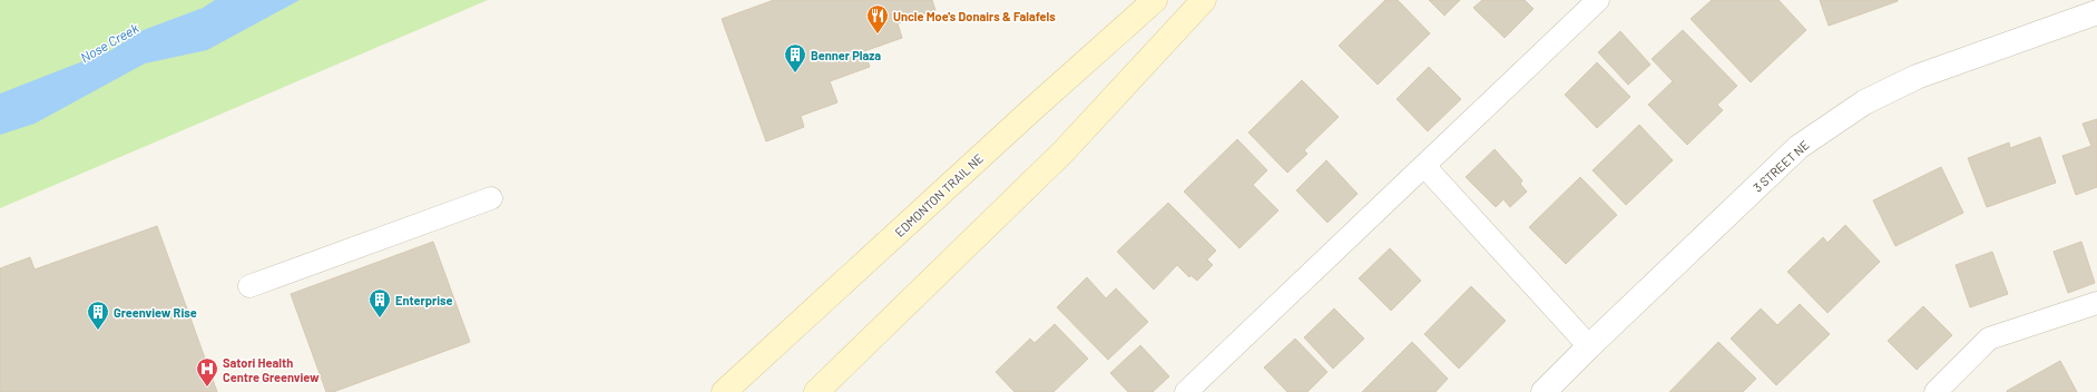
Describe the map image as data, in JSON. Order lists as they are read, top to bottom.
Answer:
{
  "streets": {
    "main road": ["EDMONTON TRAIL NE"],
    "street": ["3 STREET NE"]
  },
  "water": ["Nose Creek"],
  "places": {
    "restaurant": ["Uncle Moe's Donairs & Falafels"],
    "building": ["Benner Plaza", "Enterprise", "Greenview Rise"],
    "hospital": ["Satori Health Centre Greenview"]
  }
}
